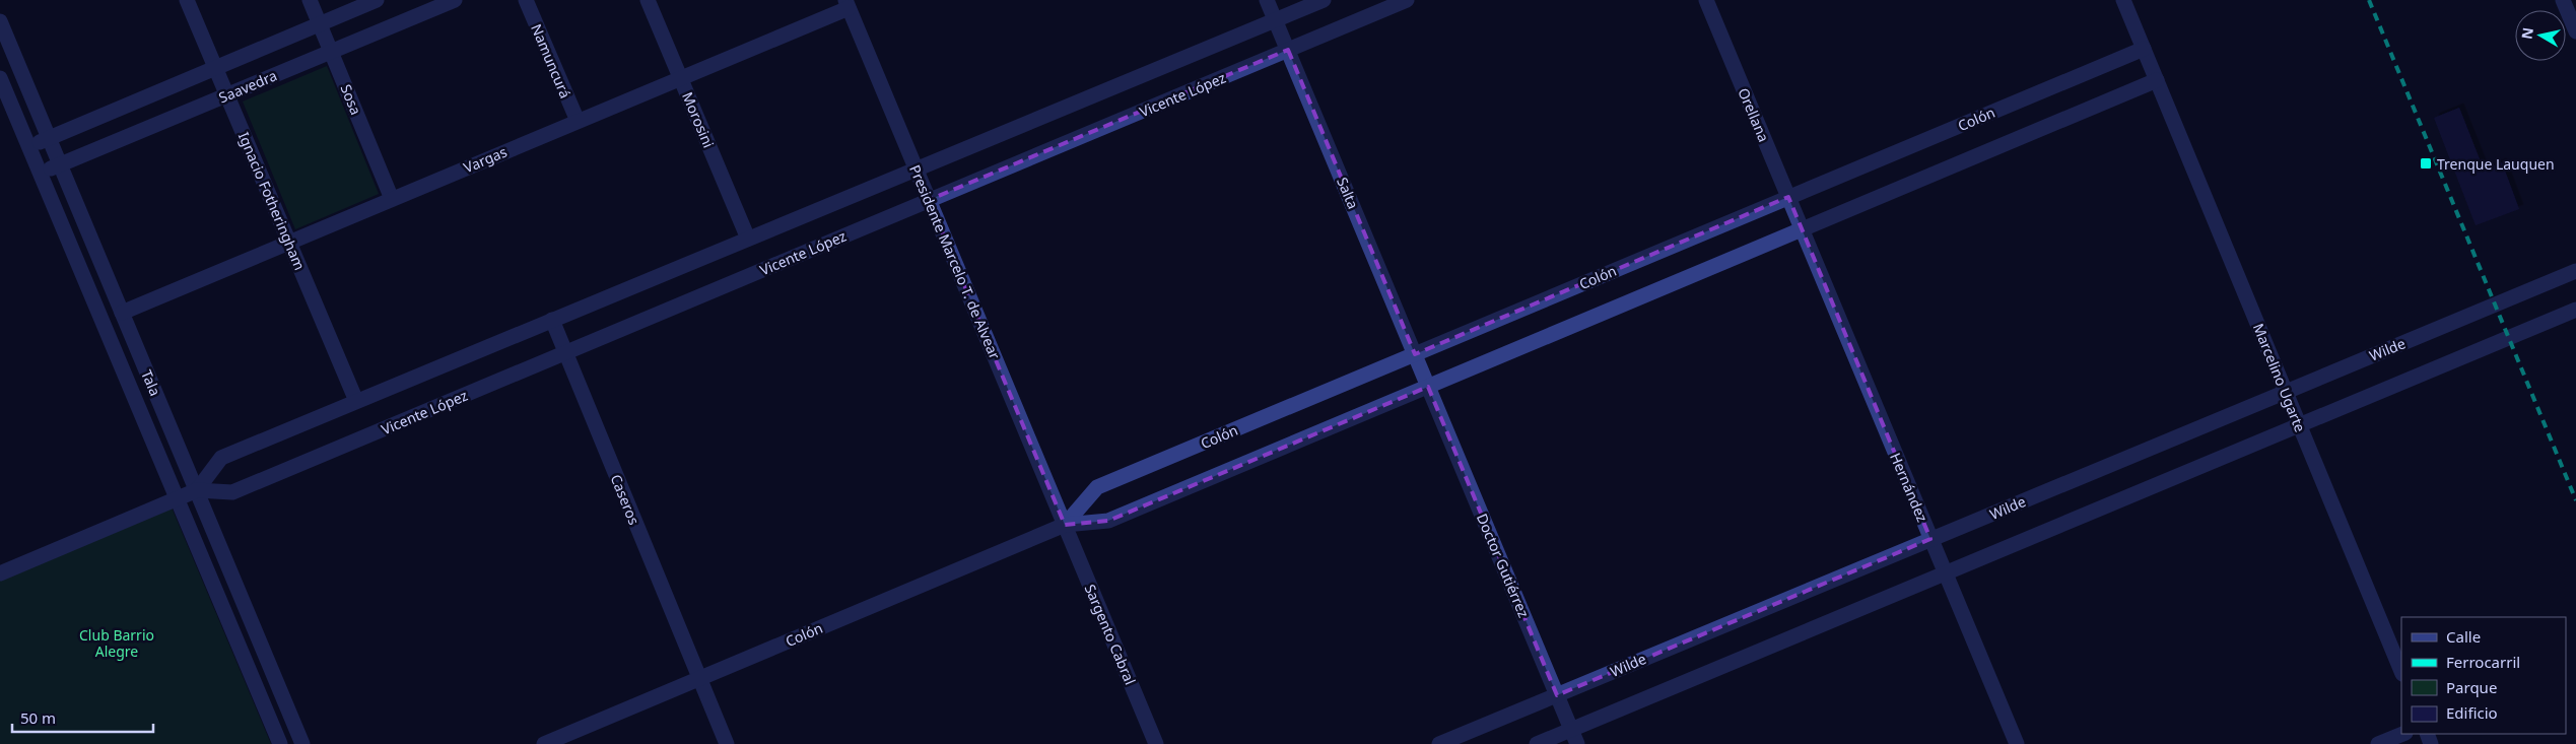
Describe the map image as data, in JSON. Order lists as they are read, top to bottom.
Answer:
{
  "streets": {
    "street": [
      "Namuncurá",
      "Saavedra",
      "Vicente López",
      "Sosa",
      "Orellana",
      "Colón",
      "Morosini",
      "Vargas",
      "Salta",
      "Ignacio Fotheringham",
      "Presidente Marcelo T. de Alvear",
      "Wilde",
      "Marcelino Ugarte",
      "Tala",
      "Hernández",
      "Caseros",
      "Doctor Gutiérrez",
      "Sargento Cabral"
    ]
  },
  "crossings": [
    ["Namuncurá", "Vargas"],
    ["Saavedra", "Sosa"],
    ["Saavedra", "Ignacio Fotheringham"],
    ["Saavedra", "Tala"],
    ["Vicente López", "Salta"],
    ["Vicente López", "Presidente Marcelo T. de Alvear"],
    ["Vicente López", "Tala"],
    ["Vicente López", "Caseros"],
    ["Sosa", "Vargas"],
    ["Orellana", "Colón"],
    ["Orellana", "Hernández"],
    ["Colón", "Salta"],
    ["Colón", "Presidente Marcelo T. de Alvear"],
    ["Colón", "Marcelino Ugarte"],
    ["Colón", "Hernández"],
    ["Colón", "Caseros"],
    ["Colón", "Doctor Gutiérrez"],
    ["Colón", "Sargento Cabral"],
    ["Morosini", "Vargas"],
    ["Vargas", "Ignacio Fotheringham"],
    ["Vargas", "Presidente Marcelo T. de Alvear"],
    ["Vargas", "Tala"],
    ["Salta", "Doctor Gutiérrez"],
    ["Presidente Marcelo T. de Alvear", "Sargento Cabral"],
    ["Wilde", "Marcelino Ugarte"],
    ["Wilde", "Hernández"],
    ["Wilde", "Doctor Gutiérrez"]
  ],
  "parks": ["Club Barrio Alegre"],
  "places": {
    "transit": ["Trenque Lauquen"]
  },
  "legend": [
    "Calle",
    "Ferrocarril",
    "Parque",
    "Edificio"
  ],
  "scale_bar": "50 m",
  "north": "left"
}
